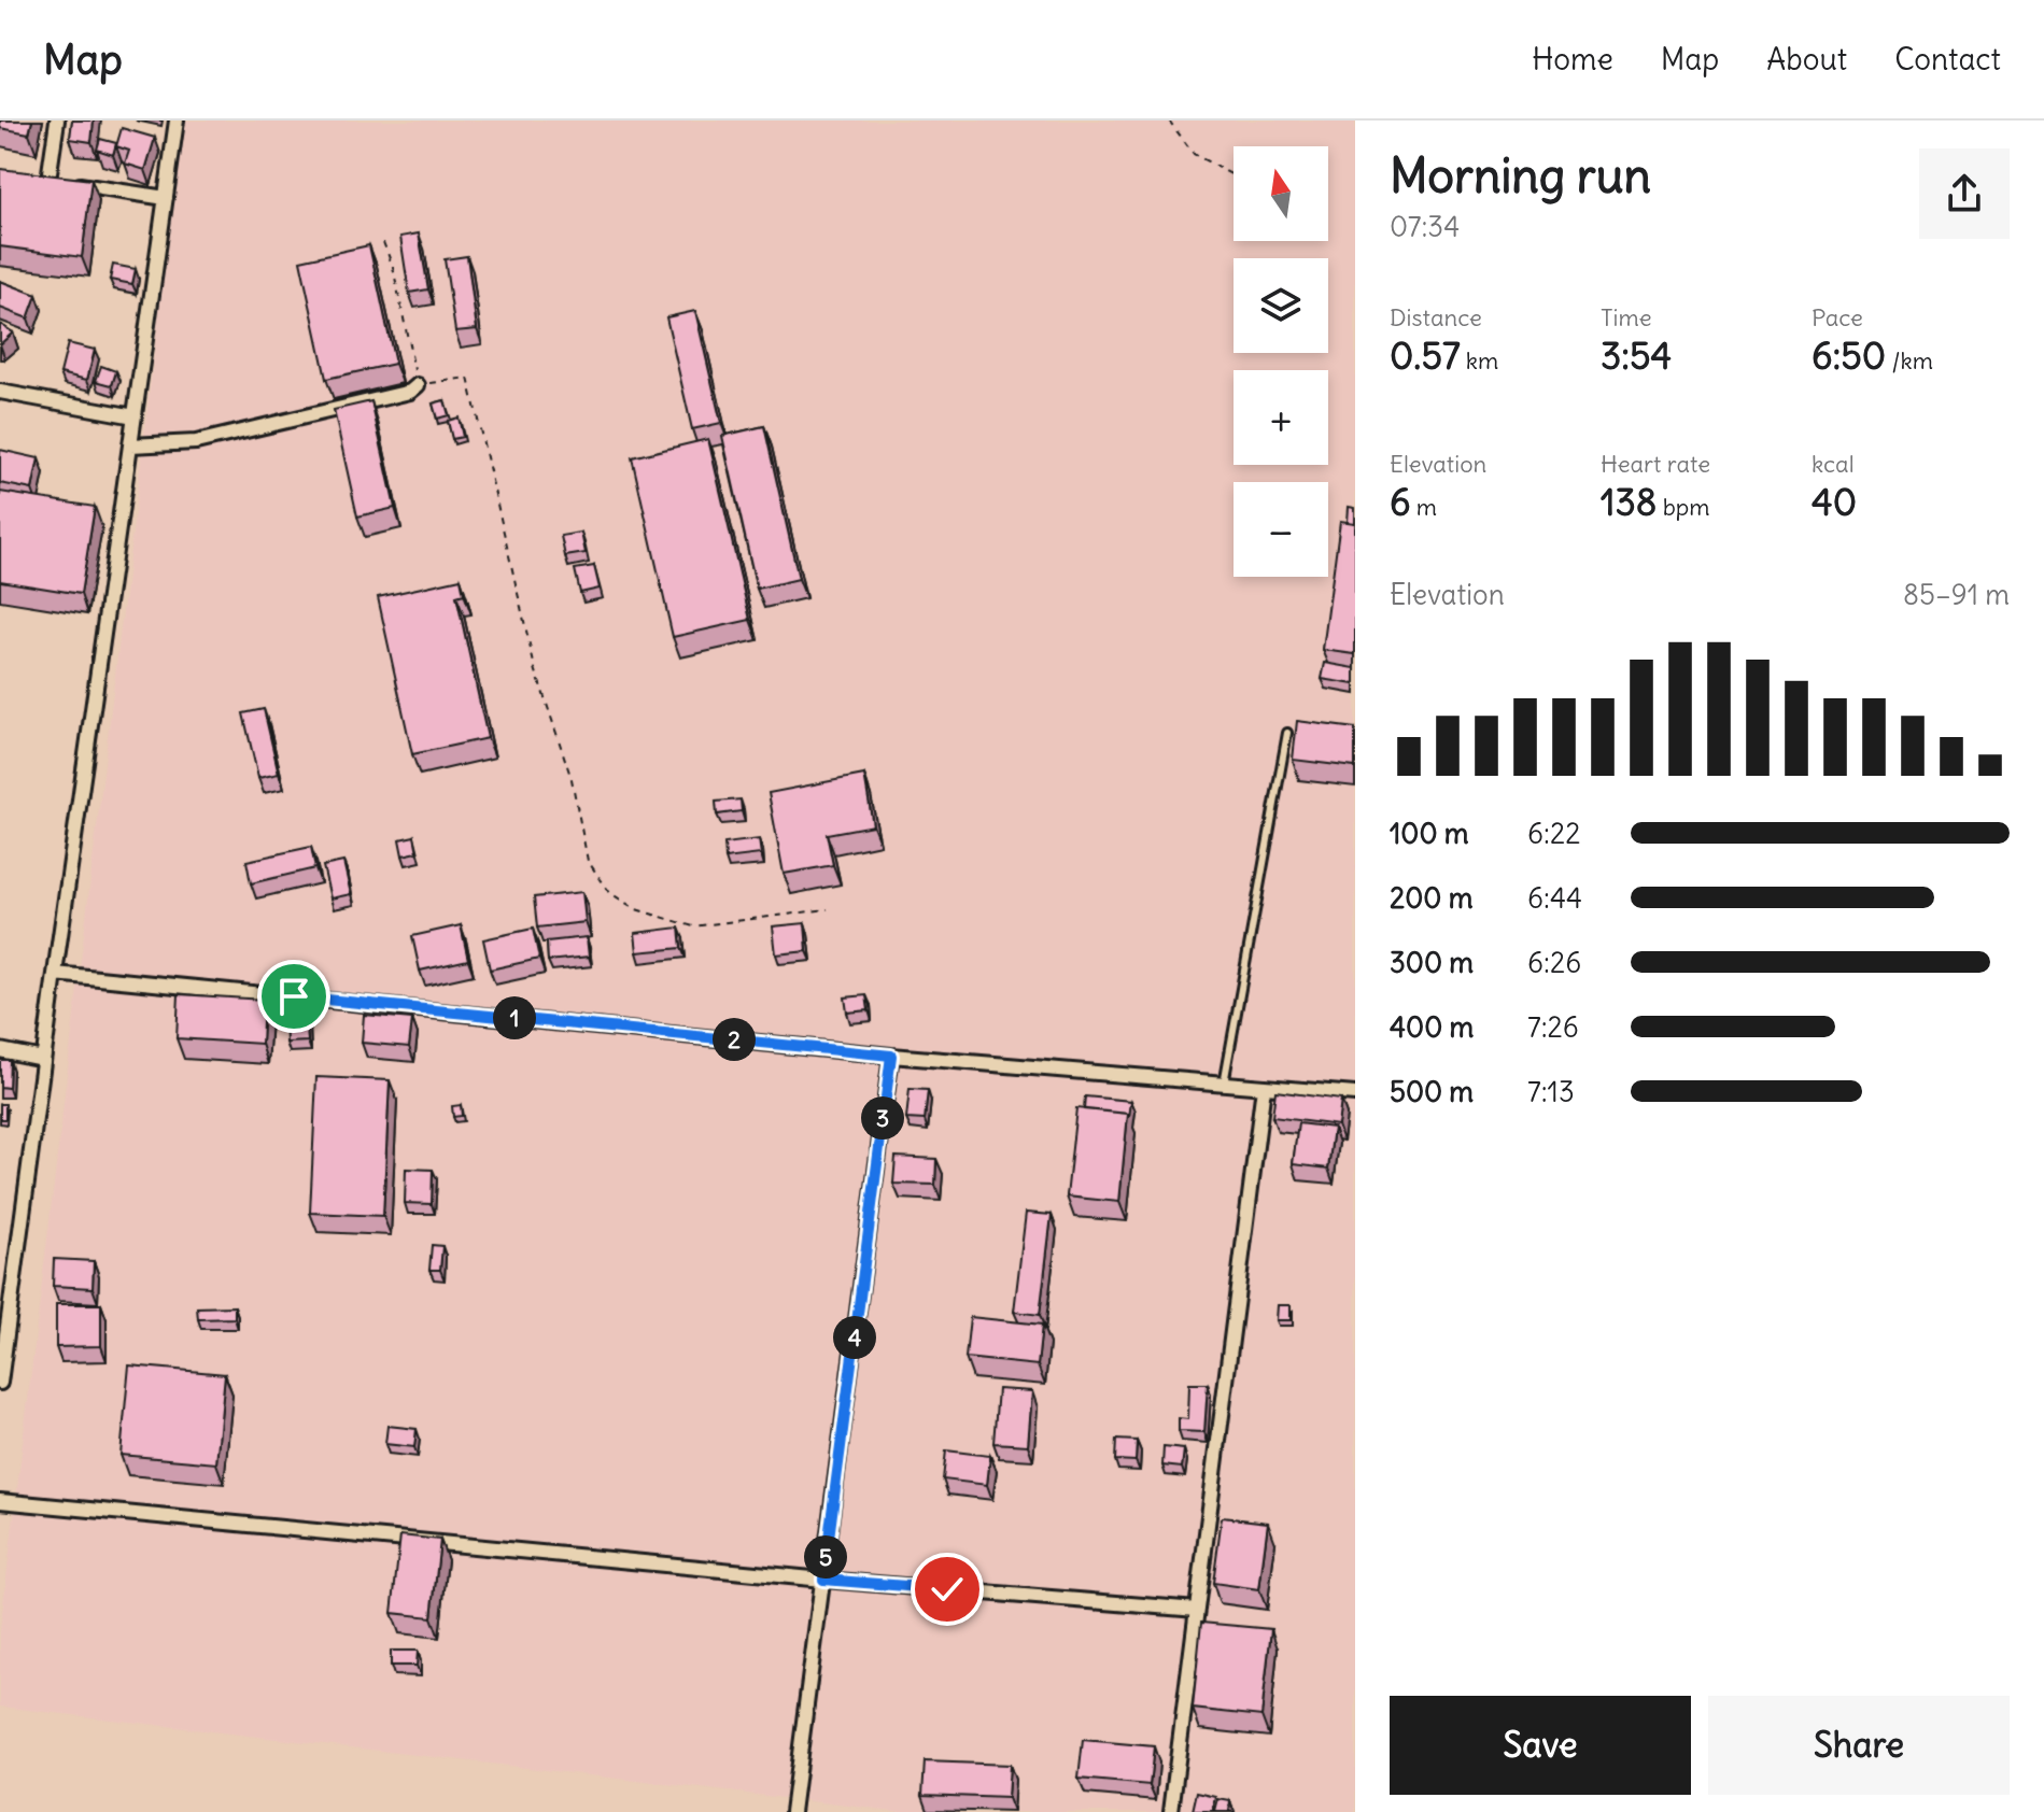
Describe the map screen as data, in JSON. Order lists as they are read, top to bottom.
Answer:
{
  "north": "top",
  "page": {
    "header": "Map",
    "nav": [
      "Home",
      "Map",
      "About",
      "Contact"
    ],
    "heading": ["Morning run", "07:34"],
    "map_buttons": ["+", "−"],
    "stats": [
      ["Distance", "0.57 km"],
      ["Time", "3:54"],
      ["Pace", "6:50 /km"],
      ["Elevation", "6 m"],
      ["Heart rate", "138 bpm"],
      ["kcal", "40"]
    ],
    "chart": ["Elevation", "85–91 m"],
    "list": [
      {
        "name": "100 m",
        "note": "6:22"
      },
      {
        "name": "200 m",
        "note": "6:44"
      },
      {
        "name": "300 m",
        "note": "6:26"
      },
      {
        "name": "400 m",
        "note": "7:26"
      },
      {
        "name": "500 m",
        "note": "7:13"
      }
    ],
    "pins": [
      "1",
      "2",
      "3",
      "4",
      "5"
    ],
    "buttons": ["Save", "Share"]
  }
}
